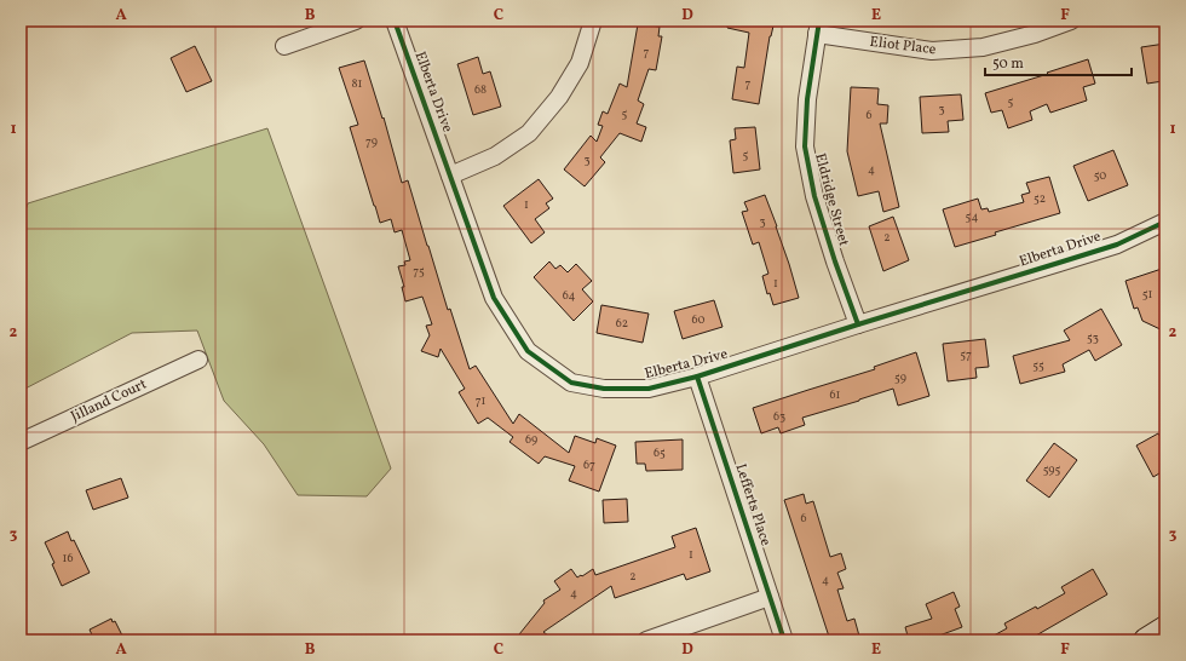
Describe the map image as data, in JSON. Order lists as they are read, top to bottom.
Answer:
{
  "streets": {
    "street": [
      "Eliot Place",
      "Elberta Drive",
      "Eldridge Street",
      "Jilland Court",
      "Lefferts Place"
    ]
  },
  "crossings": [
    ["Eliot Place", "Eldridge Street"],
    ["Elberta Drive", "Eldridge Street"],
    ["Elberta Drive", "Lefferts Place"]
  ],
  "house_numbers": [
    "7",
    "81",
    "7",
    "68",
    "5",
    "3",
    "5",
    "6",
    "79",
    "5",
    "3",
    "4",
    "50",
    "52",
    "1",
    "54",
    "3",
    "2",
    "75",
    "1",
    "51",
    "64",
    "60",
    "62",
    "53",
    "57",
    "55",
    "59",
    "61",
    "71",
    "63",
    "69",
    "65",
    "67",
    "595",
    "6",
    "1",
    "16",
    "2",
    "4",
    "4"
  ],
  "scale_bar": "50 m",
  "grid": {
    "columns": [
      "A",
      "B",
      "C",
      "D",
      "E",
      "F"
    ],
    "rows": ["1", "2", "3"]
  }
}
